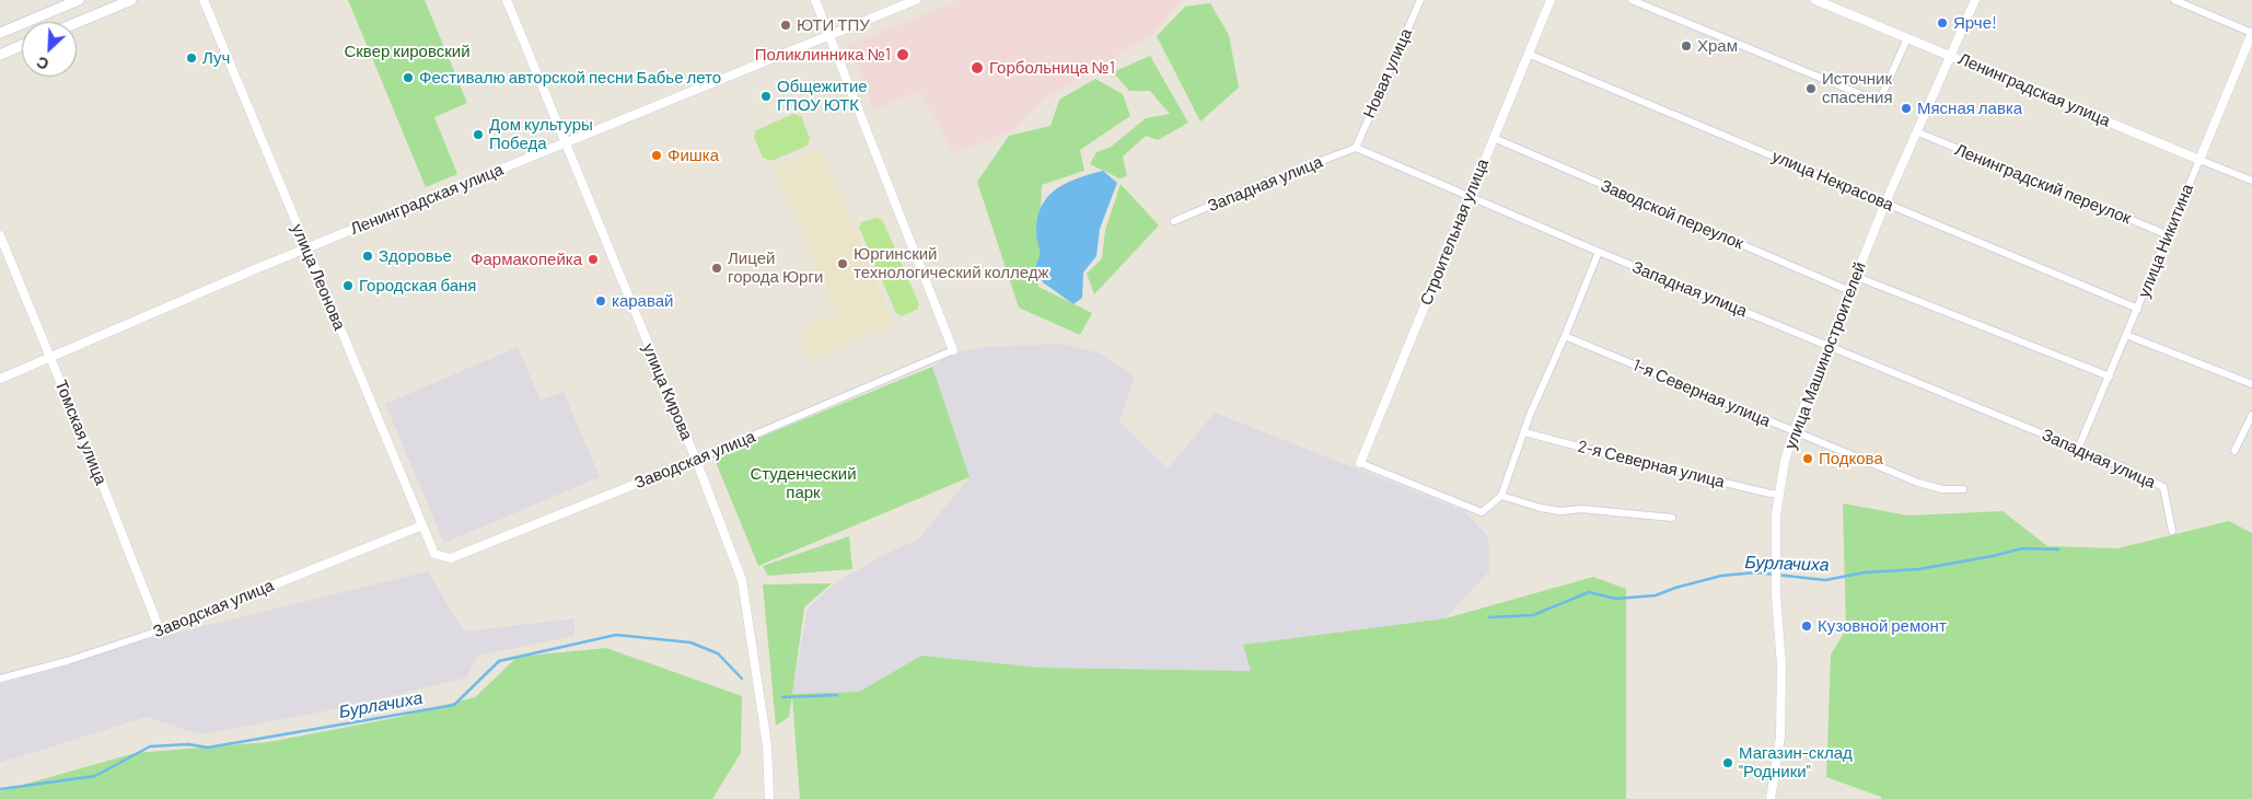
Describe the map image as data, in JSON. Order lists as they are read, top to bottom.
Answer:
{
  "streets": {
    "street": [
      "Новая улица",
      "Ленинградская улица",
      "улица Некрасова",
      "Западная улица",
      "Ленинградский переулок",
      "Заводской переулок",
      "Строительная улица",
      "улица Никитина",
      "улица Леонова",
      "улица Машиностроителей",
      "улица Кирова",
      "1-я Северная улица",
      "Томская улица",
      "Заводская улица",
      "2-я Северная улица"
    ]
  },
  "crossings": [
    ["Новая улица", "Западная улица"],
    ["Ленинградская улица", "улица Никитина"],
    ["Ленинградская улица", "улица Леонова"],
    ["Ленинградская улица", "улица Машиностроителей"],
    ["Ленинградская улица", "улица Кирова"],
    ["Ленинградская улица", "Томская улица"],
    ["улица Некрасова", "Строительная улица"],
    ["улица Некрасова", "улица Никитина"],
    ["улица Некрасова", "улица Машиностроителей"],
    ["Западная улица", "Строительная улица"],
    ["Западная улица", "улица Никитина"],
    ["Западная улица", "улица Машиностроителей"],
    ["Ленинградский переулок", "улица Никитина"],
    ["Ленинградский переулок", "улица Машиностроителей"],
    ["Заводской переулок", "Строительная улица"],
    ["Заводской переулок", "улица Машиностроителей"],
    ["улица Леонова", "Заводская улица"],
    ["улица Машиностроителей", "1-я Северная улица"],
    ["улица Машиностроителей", "2-я Северная улица"],
    ["улица Кирова", "Заводская улица"],
    ["Томская улица", "Заводская улица"]
  ],
  "water": ["Бурлачиха"],
  "parks": ["Сквер кировский", "Студенческий парк"],
  "places": [
    "Ярче!",
    "ЮТИ ТПУ",
    "Храм",
    "Поликлинника №1",
    "Луч",
    "Горбольница №1",
    "Фестивалю авторской песни Бабье лето",
    "Источник спасения",
    "Общежитие ГПОУ ЮТК",
    "Мясная лавка",
    "Дом культуры Победа",
    "Фишка",
    "Здоровье",
    "Фармакопейка",
    "Юргинский технологический колледж",
    "Лицей города Юрги",
    "Городская баня",
    "каравай",
    "Подкова",
    "Кузовной ремонт",
    "Магазин-склад \"Родники\""
  ],
  "north": "bottom left"
}
